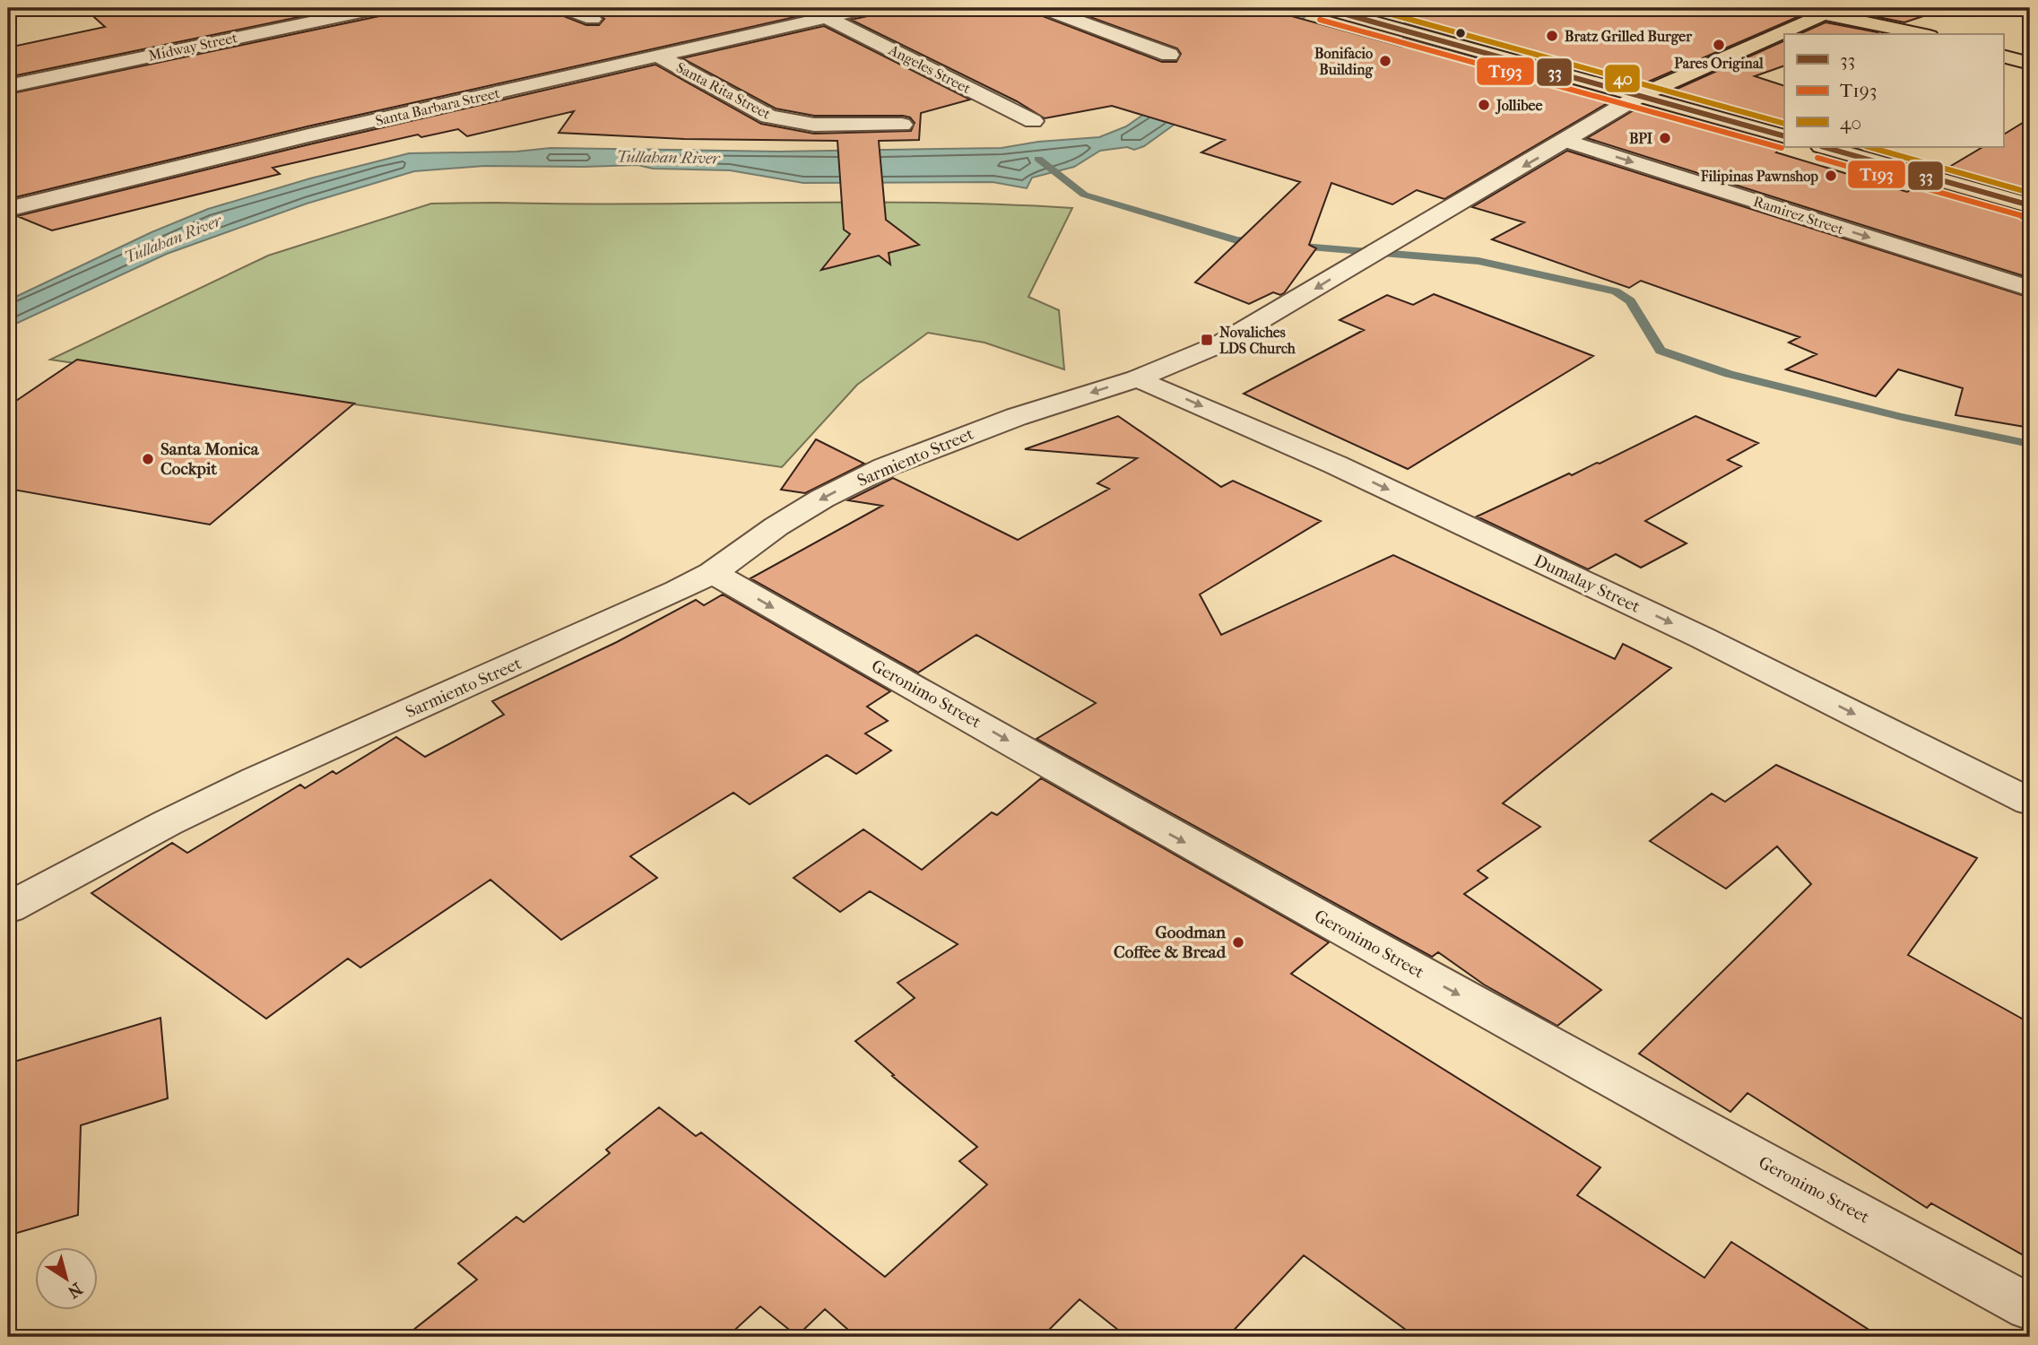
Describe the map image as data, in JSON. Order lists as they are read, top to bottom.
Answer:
{
  "streets": {
    "main road": ["Sarmiento Street"],
    "street": [
      "Midway Street",
      "Angeles Street",
      "Santa Rita Street",
      "Santa Barbara Street",
      "Ramirez Street",
      "Dumalay Street",
      "Geronimo Street"
    ]
  },
  "crossings": [
    ["Angeles Street", "Santa Barbara Street"],
    ["Santa Rita Street", "Santa Barbara Street"],
    ["Ramirez Street", "Sarmiento Street"],
    ["Sarmiento Street", "Dumalay Street"],
    ["Sarmiento Street", "Geronimo Street"]
  ],
  "one_way": [
    "Ramirez Street",
    "Sarmiento Street",
    "Dumalay Street",
    "Geronimo Street"
  ],
  "water": ["Tullahan River"],
  "places": {
    "other": [
      "Bratz Grilled Burger",
      "Pares Original",
      "Bonifacio Building",
      "Jollibee",
      "BPI",
      "Filipinas Pawnshop",
      "Santa Monica Cockpit",
      "Goodman Coffee & Bread"
    ],
    "transit": ["Novaliches LDS Church"]
  },
  "lines": ["transit line 33", "transit line 40", "transit line T193"],
  "legend": ["33", "T193", "40"],
  "north": "bottom right"
}
